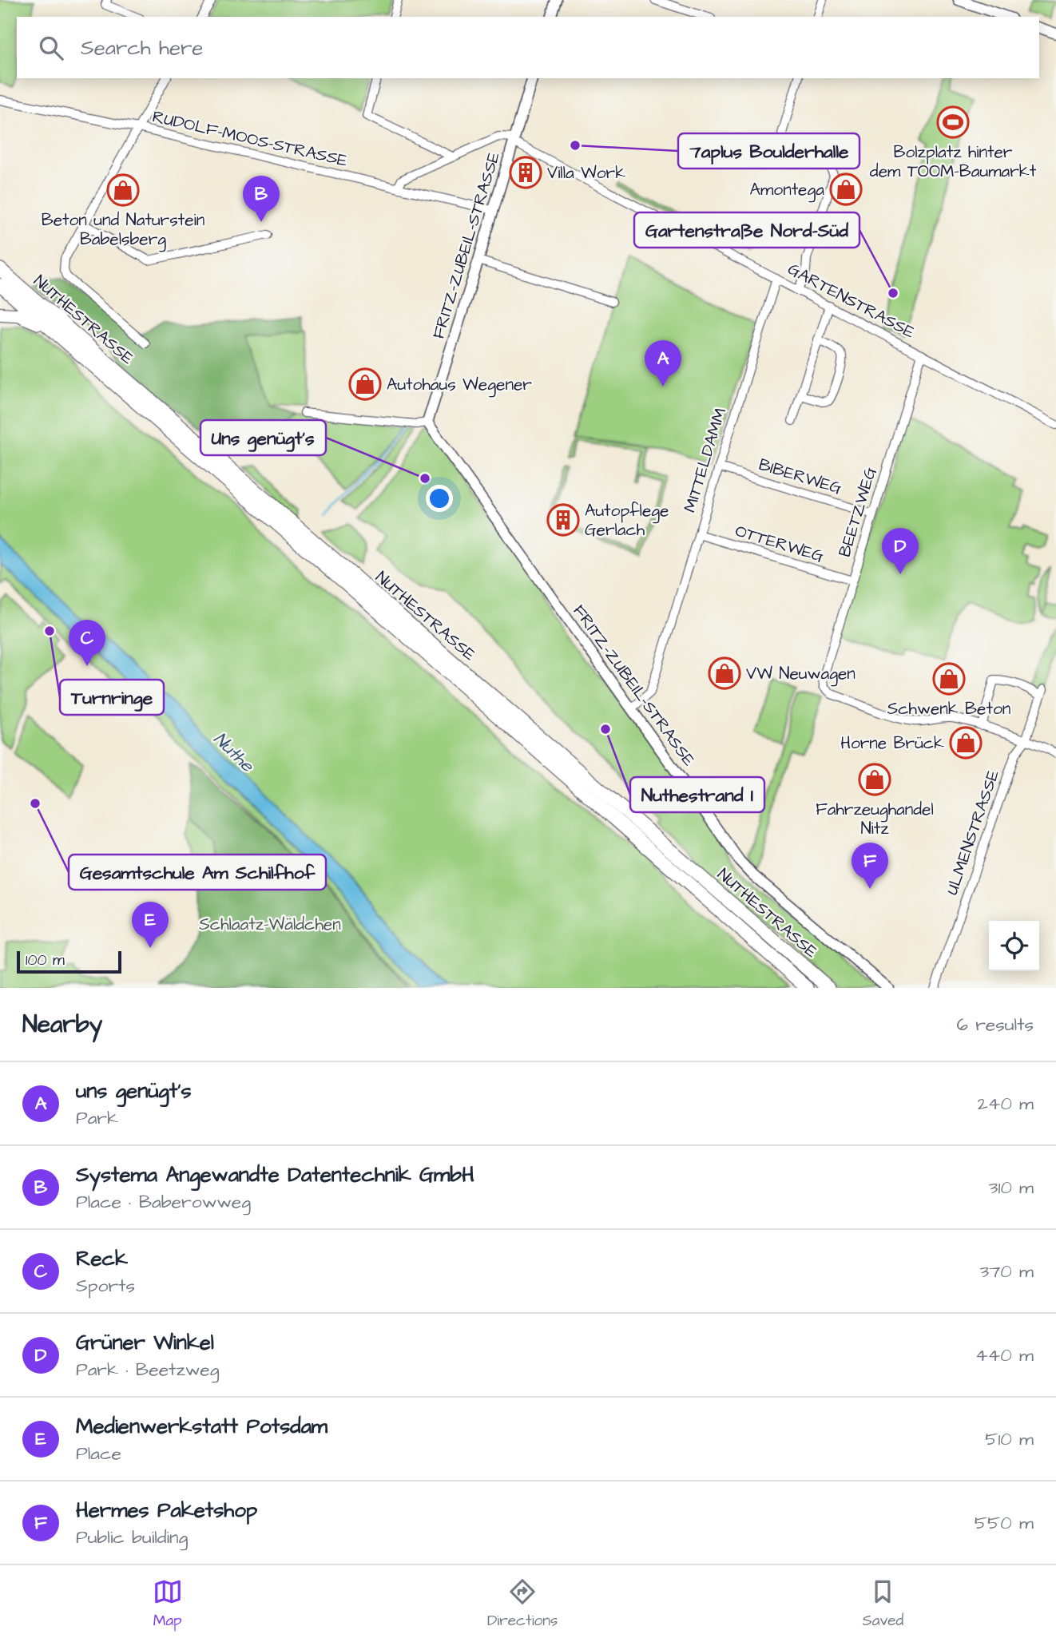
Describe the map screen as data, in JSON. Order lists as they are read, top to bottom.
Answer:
{
  "streets": {
    "highway": ["NUTHESTRASSE"],
    "street": [
      "RUDOLF-MOOS-STRASSE",
      "FRITZ-ZUBEIL-STRASSE",
      "GARTENSTRASSE",
      "MITTELDAMM",
      "BIBERWEG",
      "BEETZWEG",
      "OTTERWEG",
      "ULMENSTRASSE"
    ]
  },
  "crossings": [
    ["RUDOLF-MOOS-STRASSE", "FRITZ-ZUBEIL-STRASSE"],
    ["FRITZ-ZUBEIL-STRASSE", "GARTENSTRASSE"],
    ["FRITZ-ZUBEIL-STRASSE", "MITTELDAMM"],
    ["GARTENSTRASSE", "MITTELDAMM"],
    ["GARTENSTRASSE", "BEETZWEG"],
    ["MITTELDAMM", "BIBERWEG"],
    ["MITTELDAMM", "OTTERWEG"],
    ["BIBERWEG", "BEETZWEG"],
    ["BEETZWEG", "OTTERWEG"],
    ["BEETZWEG", "ULMENSTRASSE"]
  ],
  "water": ["Nuthe"],
  "parks": ["Schlaatz-Wäldchen"],
  "places": {
    "sports": ["Bolzplatz hinter dem TOOM-Baumarkt"],
    "other": [
      "7aplus Boulderhalle",
      "Gartenstraße Nord-Süd",
      "Uns genügt’s",
      "Turnringe",
      "Nuthestrand I",
      "Gesamtschule Am Schilfhof"
    ],
    "building": ["Villa Work", "Autopflege Gerlach"],
    "shop": [
      "Amontega",
      "Beton und Naturstein Babelsberg",
      "Autohaus Wegener",
      "VW Neuwagen",
      "Schwenk Beton",
      "Horne Brück",
      "Fahrzeughandel Nitz"
    ]
  },
  "scale_bar": "100 m",
  "page": {
    "search": "Search here",
    "pins": [
      "B",
      "A",
      "D",
      "C",
      "F",
      "E"
    ],
    "scale": "100 m",
    "heading": ["Nearby", "6 results"],
    "list": [
      {
        "mark": "A",
        "name": "uns genügt's",
        "note": "Park",
        "value": "240 m"
      },
      {
        "mark": "B",
        "name": "Systema Angewandte Datentechnik GmbH",
        "note": "Place · Baberowweg",
        "value": "310 m"
      },
      {
        "mark": "C",
        "name": "Reck",
        "note": "Sports",
        "value": "370 m"
      },
      {
        "mark": "D",
        "name": "Grüner Winkel",
        "note": "Park · Beetzweg",
        "value": "440 m"
      },
      {
        "mark": "E",
        "name": "Medienwerkstatt Potsdam",
        "note": "Place",
        "value": "510 m"
      },
      {
        "mark": "F",
        "name": "Hermes Paketshop",
        "note": "Public building",
        "value": "550 m"
      }
    ],
    "nav": ["Map", "Directions", "Saved"]
  }
}
